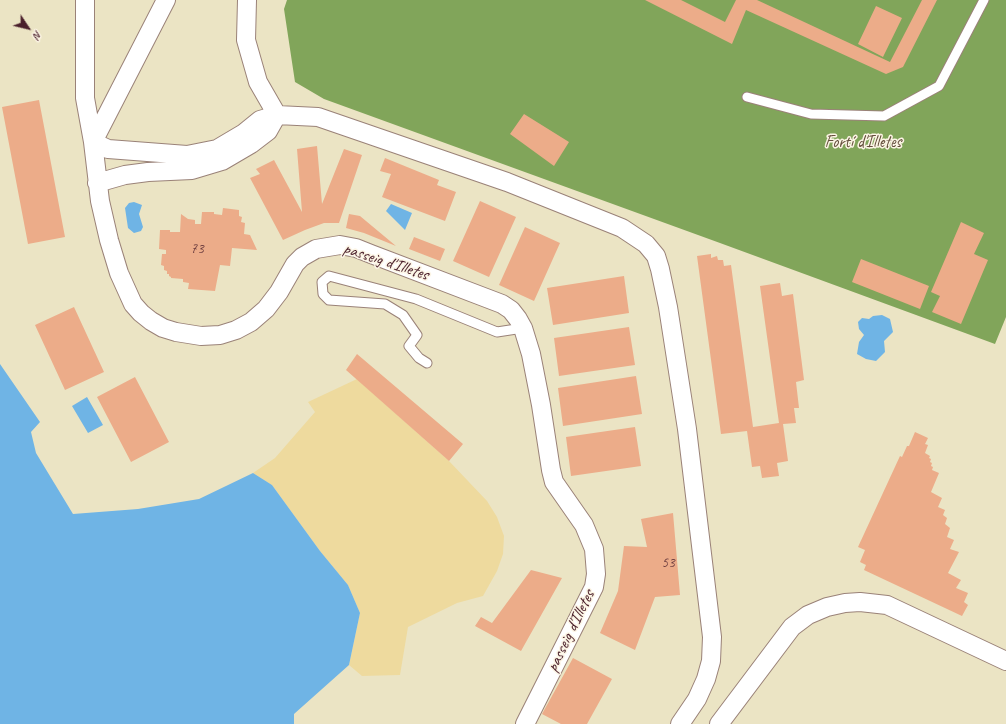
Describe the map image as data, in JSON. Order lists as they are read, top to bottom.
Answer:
{
  "streets": {
    "street": ["passeig d'Illetes"]
  },
  "parks": ["Fortí d'Illetes"],
  "house_numbers": ["73", "53"],
  "north": "bottom right"
}
